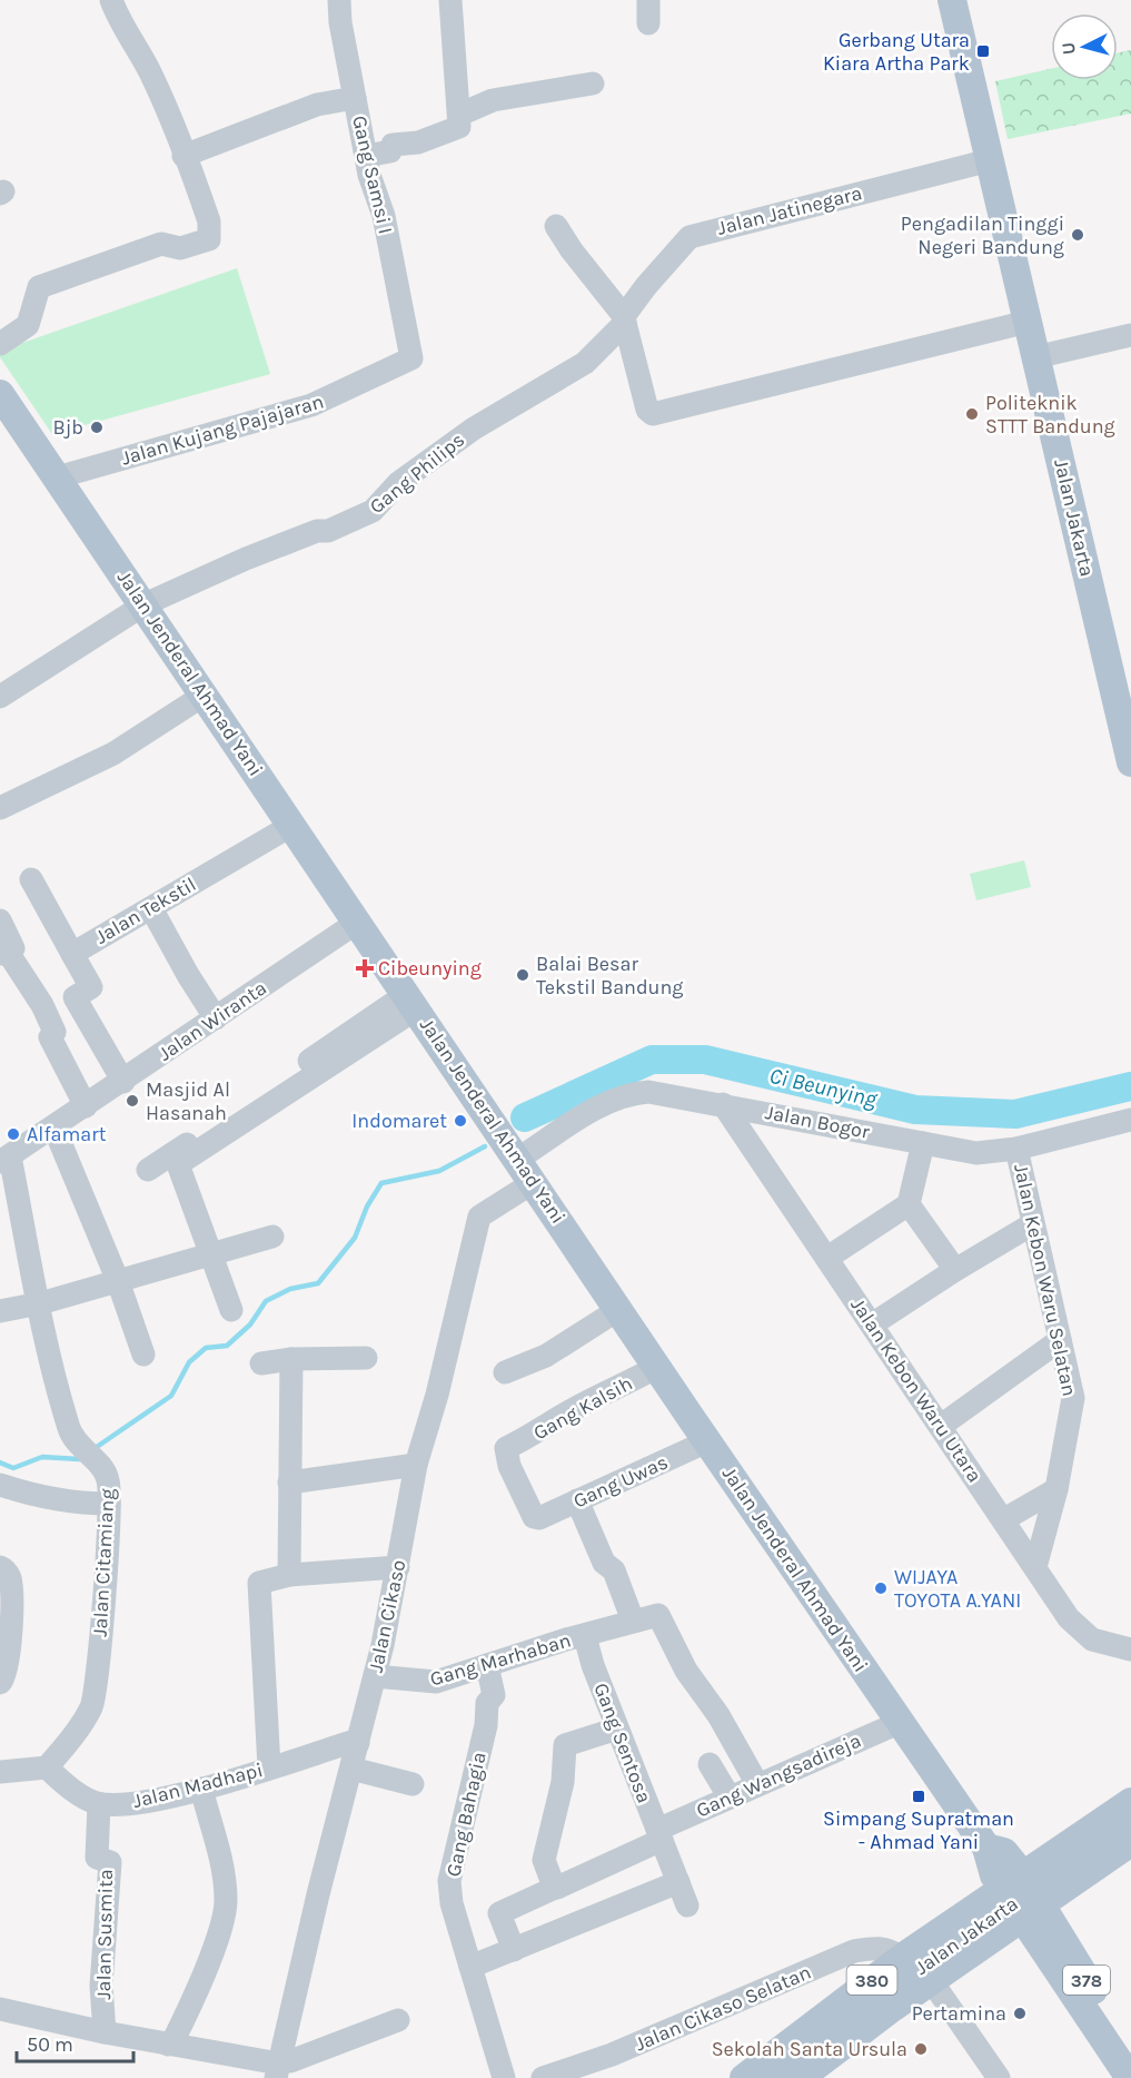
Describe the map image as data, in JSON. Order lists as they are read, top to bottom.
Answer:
{
  "streets": {
    "main road": [
      "Jalan Jakarta",
      "Jalan Jenderal Ahmad Yani",
      "380",
      "378"
    ],
    "street": [
      "Gang Samsi I",
      "Jalan Jatinegara",
      "Jalan Kujang Pajajaran",
      "Gang Philips",
      "Jalan Tekstil",
      "Jalan Wiranta",
      "Jalan Bogor",
      "Jalan Kebon Waru Selatan",
      "Jalan Kebon Waru Utara",
      "Gang Kalsih",
      "Gang Uwas",
      "Jalan Citamiang",
      "Jalan Cikaso",
      "Gang Marhaban",
      "Gang Sentosa",
      "Gang Wangsadireja",
      "Jalan Madhapi",
      "Gang Bahagia",
      "Jalan Susmita",
      "Jalan Cikaso Selatan"
    ]
  },
  "crossings": [
    ["Gang Samsi I", "Jalan Kujang Pajajaran"],
    ["Jalan Jatinegara", "Gang Philips"],
    ["Jalan Jatinegara", "Jalan Jakarta"],
    ["Jalan Kujang Pajajaran", "Jalan Jenderal Ahmad Yani"],
    ["Gang Philips", "Jalan Jenderal Ahmad Yani"],
    ["Jalan Jakarta", "Jalan Jenderal Ahmad Yani"],
    ["Jalan Jakarta", "380"],
    ["Jalan Jenderal Ahmad Yani", "Jalan Tekstil"],
    ["Jalan Jenderal Ahmad Yani", "Jalan Wiranta"],
    ["Jalan Jenderal Ahmad Yani", "Jalan Bogor"],
    ["Jalan Jenderal Ahmad Yani", "Gang Kalsih"],
    ["Jalan Jenderal Ahmad Yani", "Gang Uwas"],
    ["Jalan Jenderal Ahmad Yani", "Jalan Cikaso"],
    ["Jalan Jenderal Ahmad Yani", "Gang Wangsadireja"],
    ["Jalan Jenderal Ahmad Yani", "380"],
    ["Jalan Wiranta", "Jalan Citamiang"],
    ["Jalan Bogor", "Jalan Kebon Waru Selatan"],
    ["Jalan Bogor", "Jalan Kebon Waru Utara"],
    ["Jalan Kebon Waru Selatan", "Jalan Kebon Waru Utara"],
    ["Gang Kalsih", "Gang Uwas"],
    ["Jalan Cikaso", "Gang Marhaban"],
    ["Jalan Cikaso", "Jalan Madhapi"],
    ["Jalan Cikaso", "Jalan Susmita"],
    ["Gang Marhaban", "Gang Sentosa"],
    ["Gang Marhaban", "Gang Bahagia"],
    ["Gang Sentosa", "Gang Wangsadireja"],
    ["Jalan Madhapi", "Jalan Susmita"],
    ["380", "Jalan Cikaso Selatan"]
  ],
  "water": ["Ci Beunying"],
  "places": {
    "transit": ["Gerbang Utara Kiara Artha Park", "Simpang Supratman - Ahmad Yani"],
    "other": [
      "Pengadilan Tinggi Negeri Bandung",
      "Politeknik STTT Bandung",
      "Bjb",
      "Balai Besar Tekstil Bandung",
      "Masjid Al Hasanah",
      "Indomaret",
      "Alfamart",
      "WIJAYA TOYOTA A.YANI",
      "Pertamina",
      "Sekolah Santa Ursula"
    ],
    "health": ["Cibeunying"]
  },
  "scale_bar": "50 m",
  "north": "left"
}
